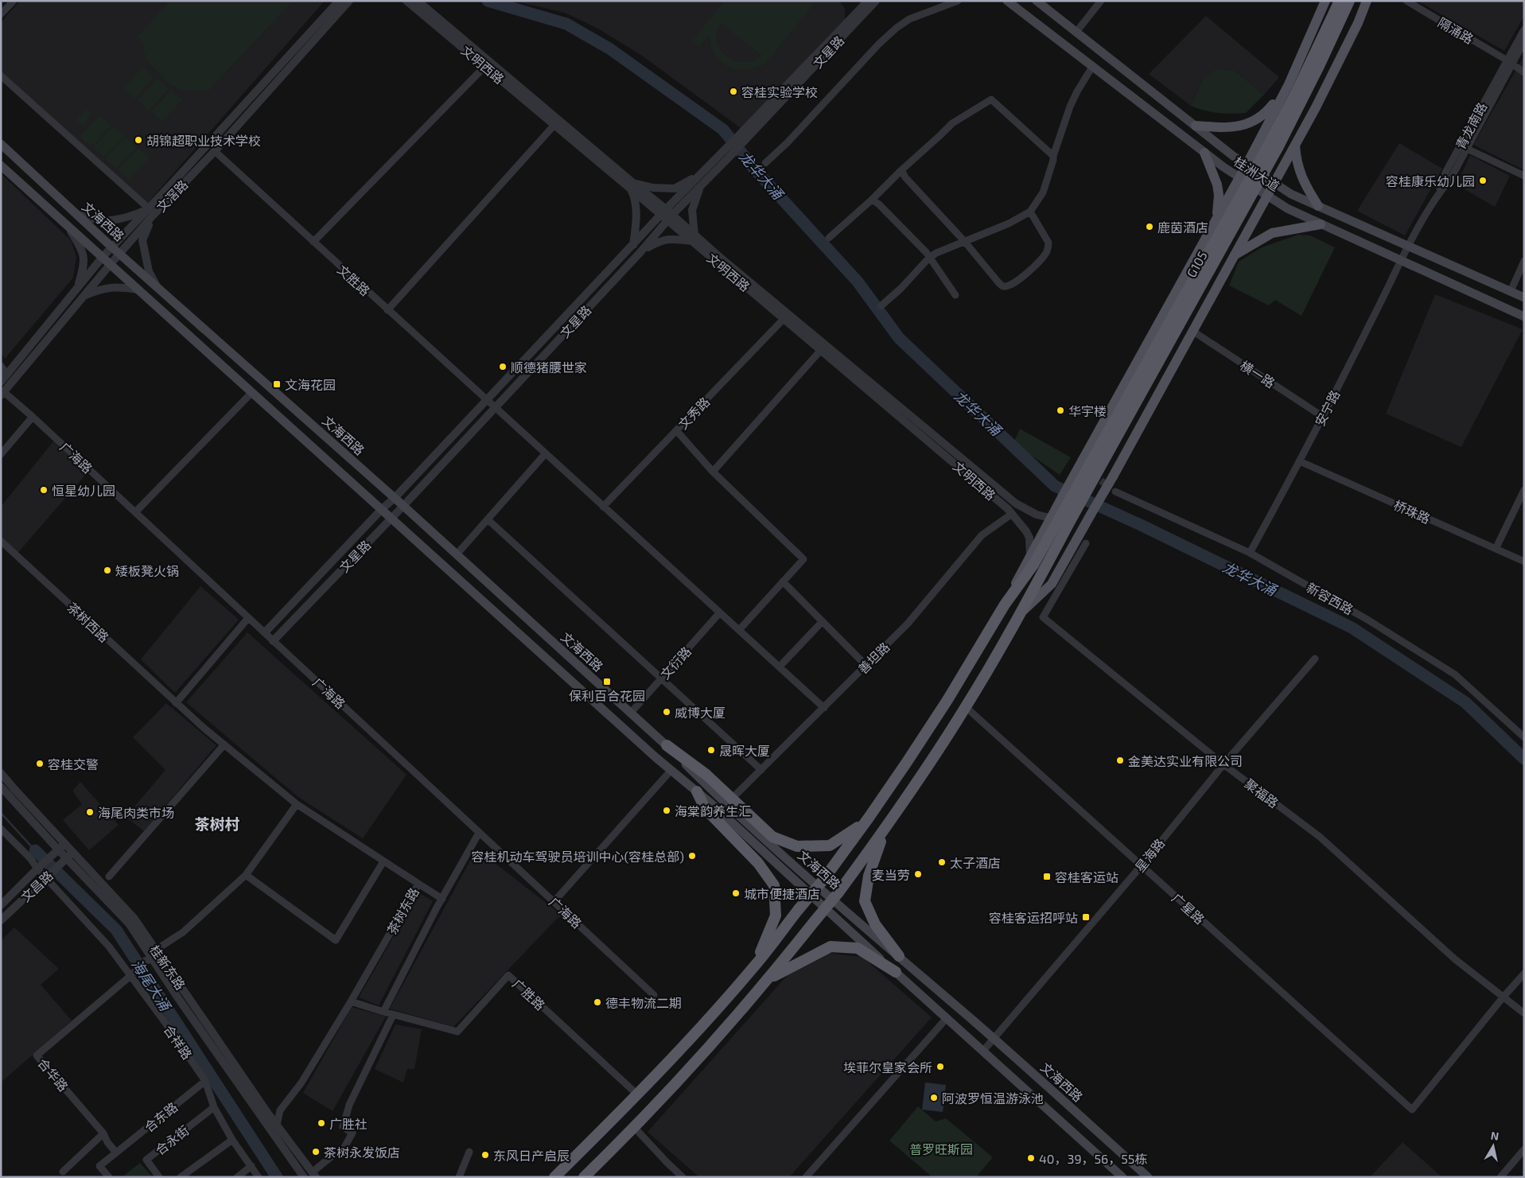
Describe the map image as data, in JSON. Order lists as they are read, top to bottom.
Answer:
{
  "streets": {
    "highway": ["G105"],
    "main road": ["桂洲大道", "文海西路"],
    "street": [
      "隔涌路",
      "文星路",
      "文明西路",
      "青龙南路",
      "文滘路",
      "文胜路",
      "横一路",
      "安宁路",
      "文秀路",
      "广海路",
      "桥珠路",
      "新容西路",
      "茶树西路",
      "善坦路",
      "文衍路",
      "聚福路",
      "星海路",
      "文昌路",
      "广星路",
      "茶树东路",
      "桂新东路",
      "广胜路",
      "合祥路",
      "合华路",
      "合东路",
      "合永街"
    ]
  },
  "crossings": [
    ["隔涌路", "青龙南路"],
    ["文星路", "文明西路"],
    ["文星路", "文海西路"],
    ["文星路", "文胜路"],
    ["文星路", "广海路"],
    ["文明西路", "G105"],
    ["文明西路", "文秀路"],
    ["文明西路", "善坦路"],
    ["青龙南路", "桂洲大道"],
    ["青龙南路", "安宁路"],
    ["桂洲大道", "安宁路"],
    ["文滘路", "文海西路"],
    ["文滘路", "文胜路"],
    ["文滘路", "广海路"],
    ["文海西路", "文衍路"],
    ["文海西路", "星海路"],
    ["G105", "广星路"],
    ["G105", "广胜路"],
    ["文胜路", "文秀路"],
    ["文胜路", "善坦路"],
    ["文胜路", "文衍路"],
    ["横一路", "安宁路"],
    ["安宁路", "桥珠路"],
    ["安宁路", "新容西路"],
    ["茶树西路", "茶树东路"],
    ["聚福路", "星海路"],
    ["聚福路", "广星路"],
    ["星海路", "广星路"],
    ["文昌路", "桂新东路"],
    ["文昌路", "合祥路"],
    ["茶树东路", "桂新东路"],
    ["茶树东路", "广胜路"],
    ["合祥路", "合华路"],
    ["合祥路", "合东路"],
    ["合祥路", "合永街"],
    ["合华路", "合东路"]
  ],
  "districts": ["茶树村"],
  "water": ["龙华大涌", "海尾大涌"],
  "parks": ["普罗旺斯园"],
  "places": {
    "other": [
      "容桂实验学校",
      "胡锦超职业技术学校",
      "容桂康乐幼儿园",
      "鹿茵酒店",
      "顺德猪腰世家",
      "华宇楼",
      "恒星幼儿园",
      "矮板凳火锅",
      "威博大厦",
      "晟晖大厦",
      "金美达实业有限公司",
      "容桂交警",
      "海棠韵养生汇",
      "海尾肉类市场",
      "容桂机动车驾驶员培训中心(容桂总部)",
      "太子酒店",
      "麦当劳",
      "城市便捷酒店",
      "德丰物流二期",
      "埃菲尔皇家会所",
      "阿波罗恒温游泳池",
      "广胜社",
      "茶树永发饭店",
      "东风日产启辰",
      "40，39，56，55栋"
    ],
    "transit": [
      "文海花园",
      "保利百合花园",
      "容桂客运站",
      "容桂客运招呼站"
    ]
  },
  "north": "top"
}
